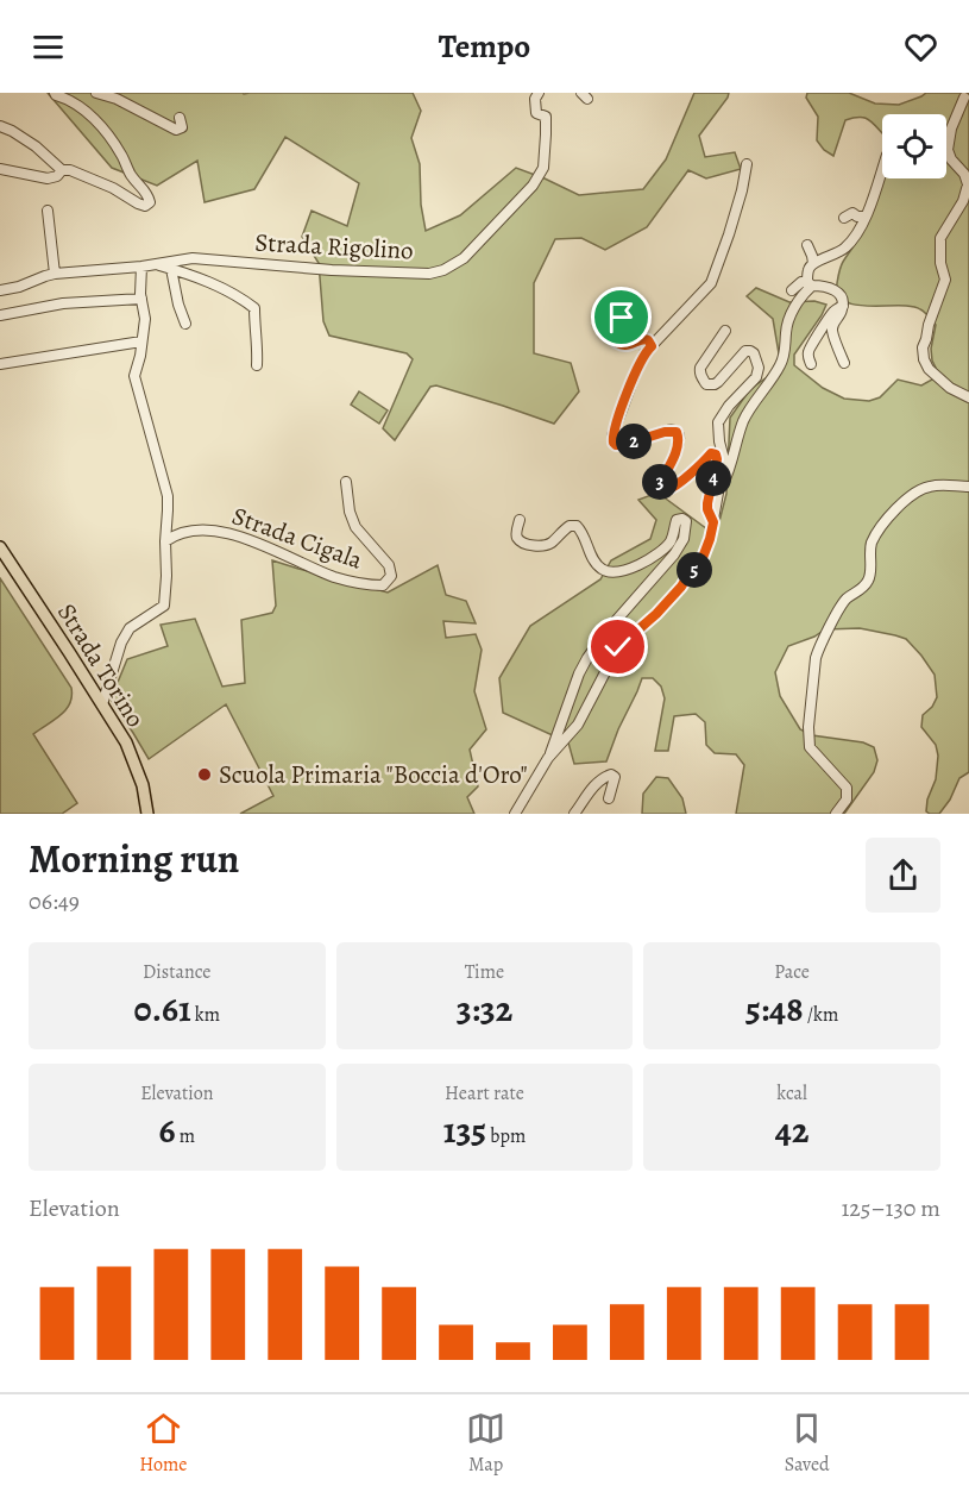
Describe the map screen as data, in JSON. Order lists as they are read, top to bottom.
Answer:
{
  "streets": {
    "main road": ["Strada Torino"],
    "street": ["Strada Rigolino", "Strada Cigala"]
  },
  "places": ["Scuola Primaria \"Boccia d'Oro\""],
  "page": {
    "header": "Tempo",
    "pins": [
      "2",
      "4",
      "3",
      "5"
    ],
    "heading": ["Morning run", "06:49"],
    "stats": [
      ["Distance", "0.61 km"],
      ["Time", "3:32"],
      ["Pace", "5:48 /km"],
      ["Elevation", "6 m"],
      ["Heart rate", "135 bpm"],
      ["kcal", "42"]
    ],
    "chart": ["Elevation", "125–130 m"],
    "tabs": ["Home", "Map", "Saved"]
  }
}
